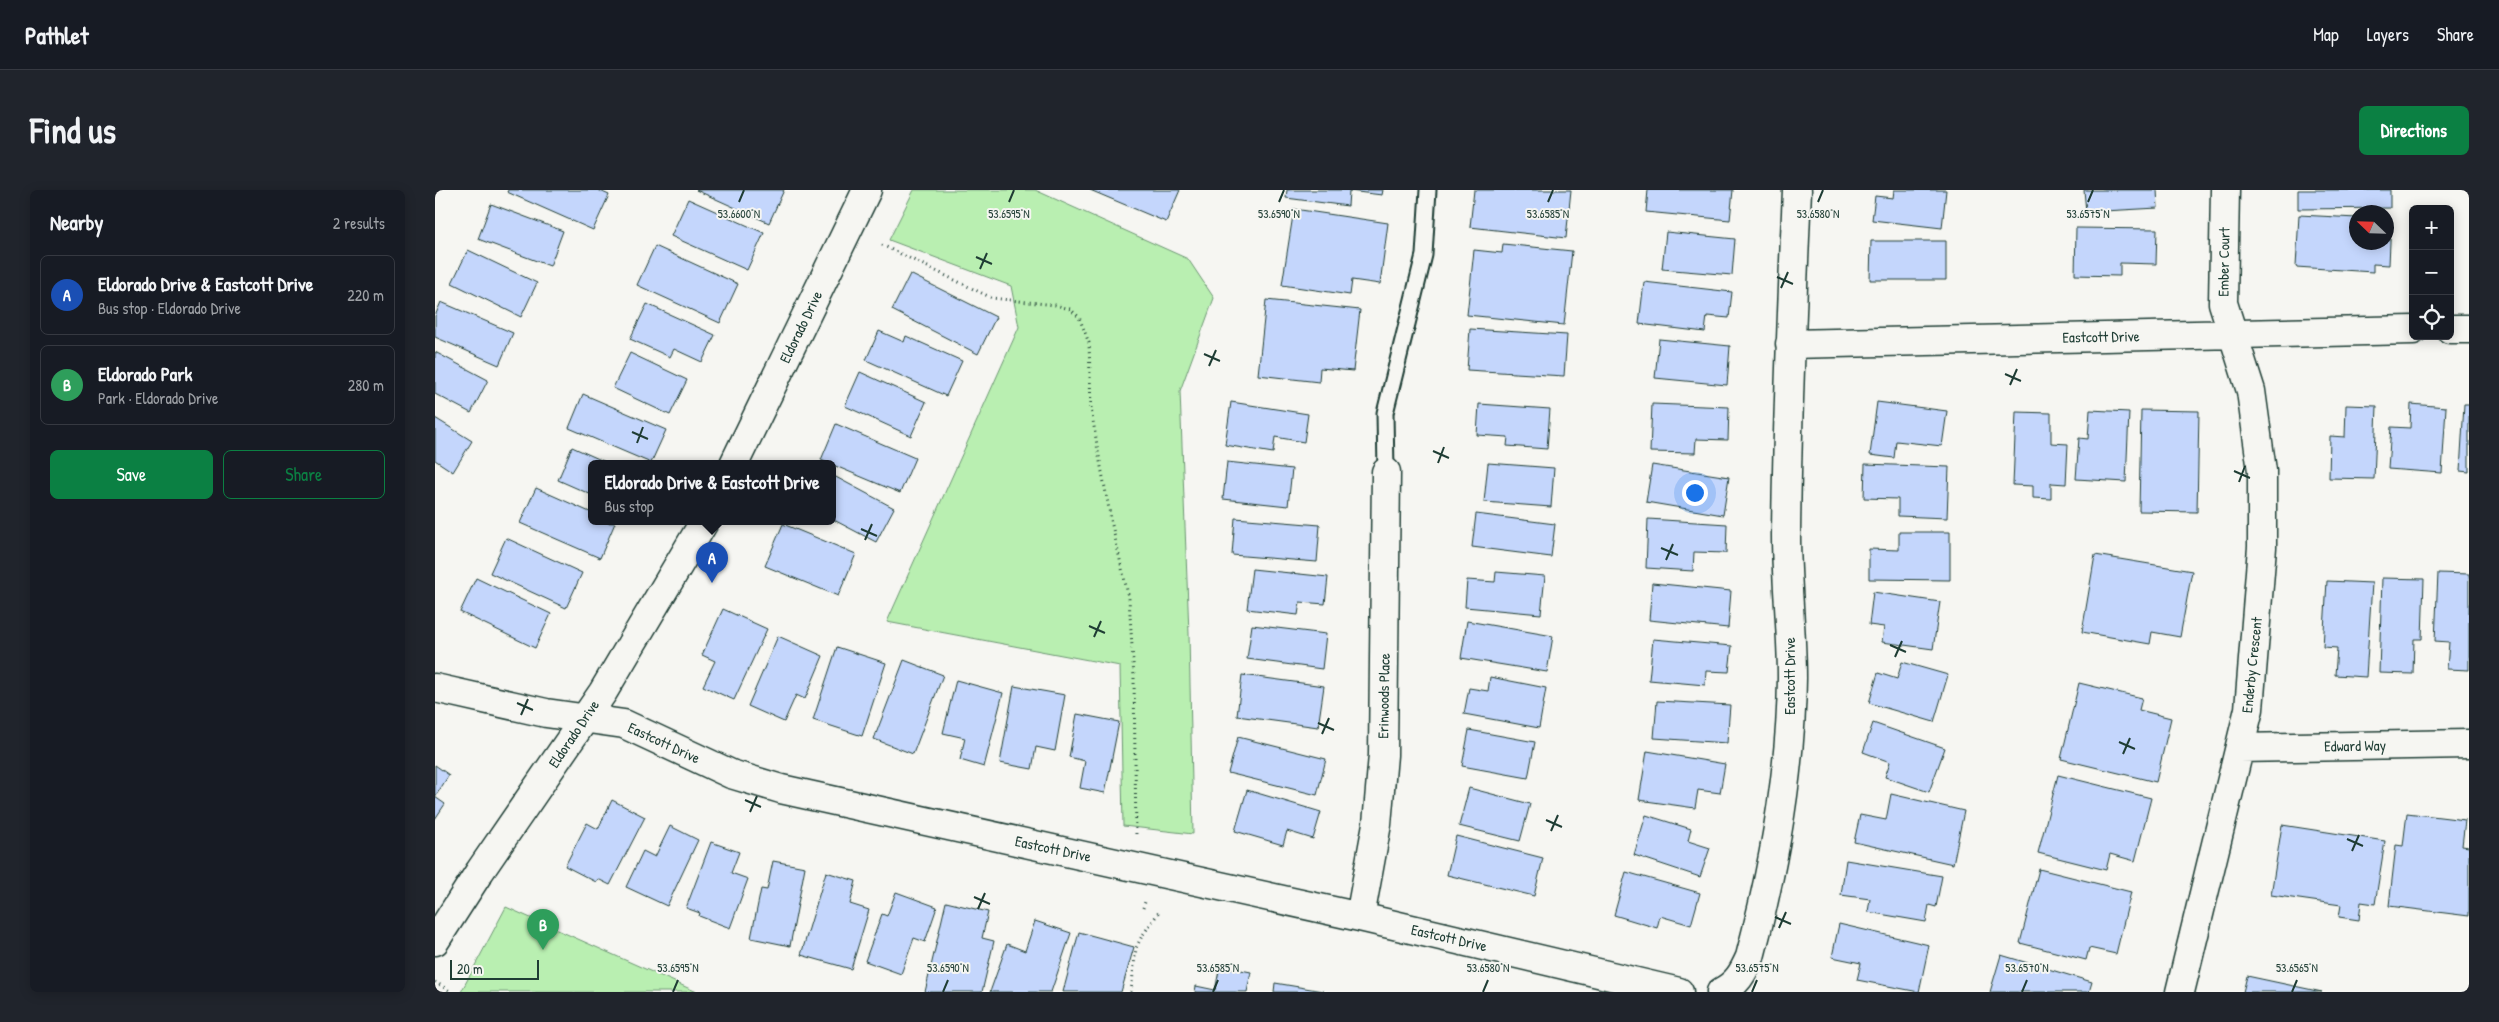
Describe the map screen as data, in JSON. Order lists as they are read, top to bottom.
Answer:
{
  "streets": {
    "street": [
      "Ember Court",
      "Eldorado Drive",
      "Eastcott Drive",
      "Enderby Crescent",
      "Erinwoods Place",
      "Edward Way"
    ]
  },
  "crossings": [
    ["Ember Court", "Eastcott Drive"],
    ["Ember Court", "Enderby Crescent"],
    ["Eldorado Drive", "Eastcott Drive"],
    ["Eastcott Drive", "Enderby Crescent"],
    ["Eastcott Drive", "Erinwoods Place"],
    ["Enderby Crescent", "Edward Way"]
  ],
  "scale_bar": "20 m",
  "north": "top left",
  "page": {
    "header": "Pathlet",
    "nav": ["Map", "Layers", "Share"],
    "buttons": [
      "Directions",
      ["Save", "Share"]
    ],
    "title": "Find us",
    "heading": ["Nearby", "2 results"],
    "map_buttons": ["+", "−"],
    "list": [
      {
        "mark": "A",
        "name": "Eldorado Drive & Eastcott Drive",
        "note": "Bus stop · Eldorado Drive",
        "value": "220 m"
      },
      {
        "mark": "B",
        "name": "Eldorado Park",
        "note": "Park · Eldorado Drive",
        "value": "280 m"
      }
    ],
    "popup": ["Eldorado Drive & Eastcott Drive", "Bus stop"],
    "pins": ["A", "B"],
    "scale": "20 m"
  },
  "coordinates": [
    "53.6595°N",
    "53.6590°N",
    "53.6585°N",
    "53.6580°N",
    "53.6575°N",
    "53.6600°N",
    "53.6570°N",
    "53.6565°N"
  ]
}
